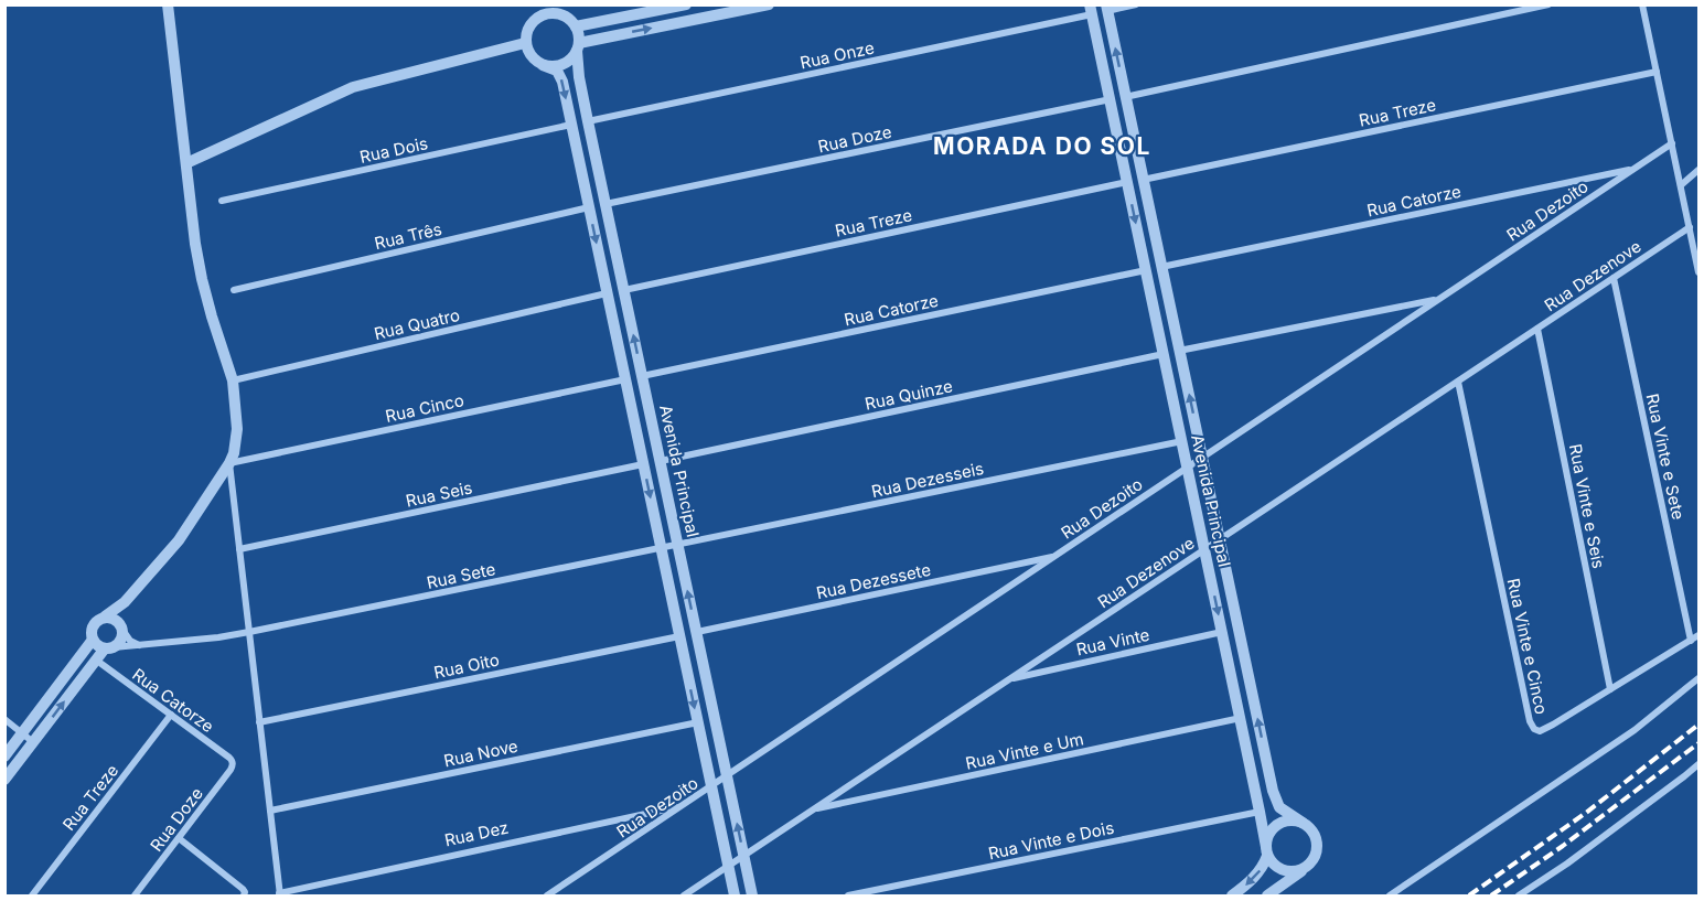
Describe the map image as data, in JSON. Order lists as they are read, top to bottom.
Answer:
{
  "streets": {
    "street": [
      "Rua Onze",
      "Rua Treze",
      "Rua Doze",
      "Rua Dois",
      "Rua Catorze",
      "Rua Dezoito",
      "Rua Três",
      "Rua Dezenove",
      "Rua Quatro",
      "Rua Quinze",
      "Rua Cinco",
      "Rua Vinte e Sete",
      "Avenida Principal",
      "Rua Dezesseis",
      "Rua Seis",
      "Rua Vinte e Seis",
      "Rua Sete",
      "Rua Dezessete",
      "Rua Vinte",
      "Rua Vinte e Cinco",
      "Rua Oito",
      "Rua Vinte e Um",
      "Rua Nove",
      "Rua Dez",
      "Rua Vinte e Dois"
    ]
  },
  "crossings": [
    ["Rua Onze", "Avenida Principal"],
    ["Rua Treze", "Rua Catorze"],
    ["Rua Treze", "Avenida Principal"],
    ["Rua Doze", "Rua Catorze"],
    ["Rua Doze", "Avenida Principal"],
    ["Rua Dois", "Avenida Principal"],
    ["Rua Catorze", "Rua Dezoito"],
    ["Rua Catorze", "Avenida Principal"],
    ["Rua Dezoito", "Avenida Principal"],
    ["Rua Dezoito", "Rua Dezessete"],
    ["Rua Dezoito", "Rua Dez"],
    ["Rua Três", "Avenida Principal"],
    ["Rua Dezenove", "Rua Vinte e Sete"],
    ["Rua Dezenove", "Avenida Principal"],
    ["Rua Dezenove", "Rua Vinte e Seis"],
    ["Rua Dezenove", "Rua Vinte"],
    ["Rua Dezenove", "Rua Vinte e Cinco"],
    ["Rua Dezenove", "Rua Vinte e Um"],
    ["Rua Quatro", "Avenida Principal"],
    ["Rua Quinze", "Avenida Principal"],
    ["Rua Cinco", "Avenida Principal"],
    ["Rua Vinte e Sete", "Rua Vinte e Cinco"],
    ["Avenida Principal", "Rua Dezesseis"],
    ["Avenida Principal", "Rua Seis"],
    ["Avenida Principal", "Rua Sete"],
    ["Avenida Principal", "Rua Dezessete"],
    ["Avenida Principal", "Rua Vinte"],
    ["Avenida Principal", "Rua Oito"],
    ["Avenida Principal", "Rua Vinte e Um"],
    ["Avenida Principal", "Rua Nove"],
    ["Avenida Principal", "Rua Vinte e Dois"],
    ["Rua Dezesseis", "Rua Sete"],
    ["Rua Vinte e Seis", "Rua Vinte e Cinco"]
  ],
  "districts": ["MORADA DO SOL"]
}
